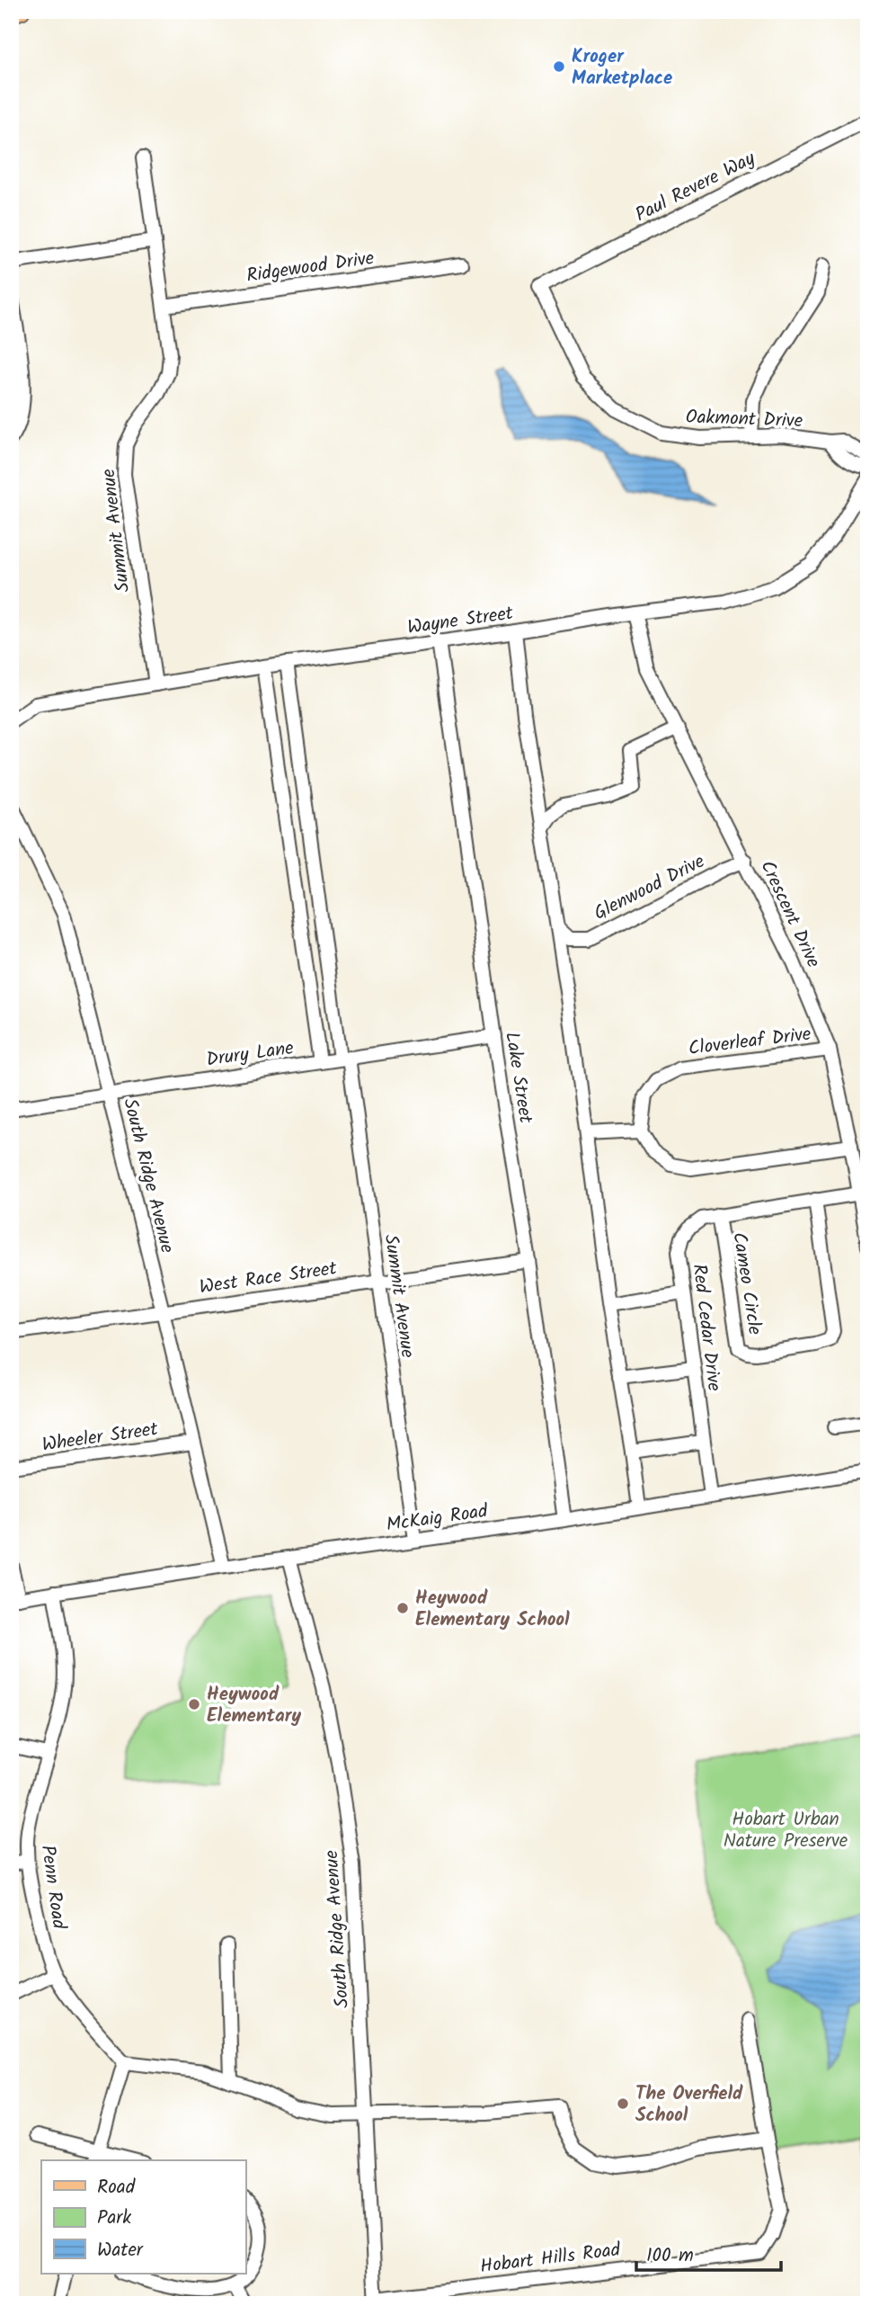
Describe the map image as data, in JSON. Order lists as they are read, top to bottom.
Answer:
{
  "streets": {
    "street": [
      "Paul Revere Way",
      "Ridgewood Drive",
      "Oakmont Drive",
      "Summit Avenue",
      "Wayne Street",
      "Glenwood Drive",
      "Crescent Drive",
      "Cloverleaf Drive",
      "Drury Lane",
      "Lake Street",
      "South Ridge Avenue",
      "West Race Street",
      "Cameo Circle",
      "Red Cedar Drive",
      "Wheeler Street",
      "McKaig Road",
      "Penn Road",
      "Hobart Hills Road"
    ]
  },
  "crossings": [
    ["Paul Revere Way", "Oakmont Drive"],
    ["Ridgewood Drive", "Summit Avenue"],
    ["Summit Avenue", "Wayne Street"],
    ["Summit Avenue", "Drury Lane"],
    ["Summit Avenue", "West Race Street"],
    ["Summit Avenue", "McKaig Road"],
    ["Wayne Street", "Crescent Drive"],
    ["Wayne Street", "Lake Street"],
    ["Glenwood Drive", "Crescent Drive"],
    ["Crescent Drive", "Cloverleaf Drive"],
    ["Crescent Drive", "Red Cedar Drive"],
    ["Drury Lane", "Lake Street"],
    ["Drury Lane", "South Ridge Avenue"],
    ["Lake Street", "West Race Street"],
    ["Lake Street", "McKaig Road"],
    ["South Ridge Avenue", "West Race Street"],
    ["South Ridge Avenue", "Wheeler Street"],
    ["South Ridge Avenue", "McKaig Road"],
    ["South Ridge Avenue", "Hobart Hills Road"],
    ["Cameo Circle", "Red Cedar Drive"],
    ["Red Cedar Drive", "McKaig Road"],
    ["McKaig Road", "Penn Road"]
  ],
  "parks": ["Hobart Urban Nature Preserve"],
  "places": [
    "Kroger Marketplace",
    "Heywood Elementary School",
    "Heywood Elementary",
    "The Overfield School"
  ],
  "legend": ["Road", "Park", "Water"],
  "scale_bar": "100 m"
}
